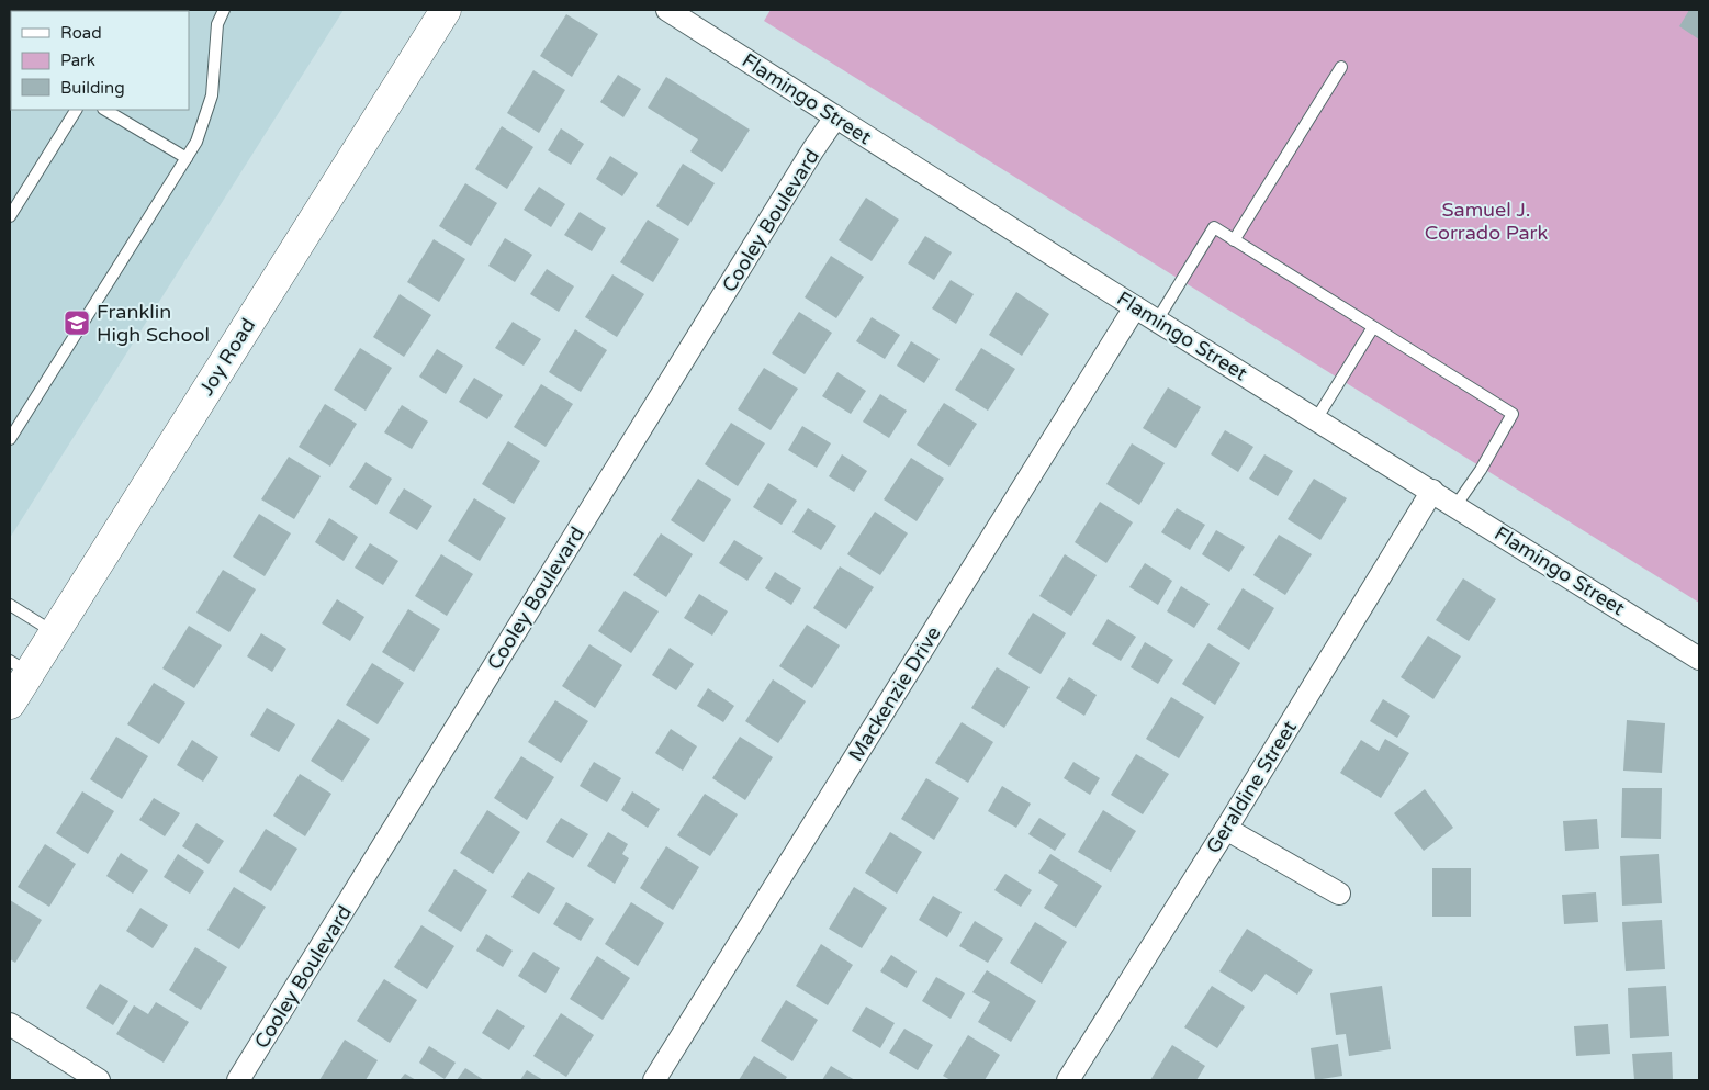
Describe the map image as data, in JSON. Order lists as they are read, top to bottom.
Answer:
{
  "streets": {
    "street": [
      "Flamingo Street",
      "Cooley Boulevard",
      "Joy Road",
      "Mackenzie Drive",
      "Geraldine Street"
    ]
  },
  "crossings": [
    ["Flamingo Street", "Cooley Boulevard"],
    ["Flamingo Street", "Mackenzie Drive"],
    ["Flamingo Street", "Geraldine Street"]
  ],
  "parks": ["Samuel J. Corrado Park"],
  "places": {
    "school or university": ["Franklin High School"]
  },
  "legend": ["Road", "Park", "Building"]
}
